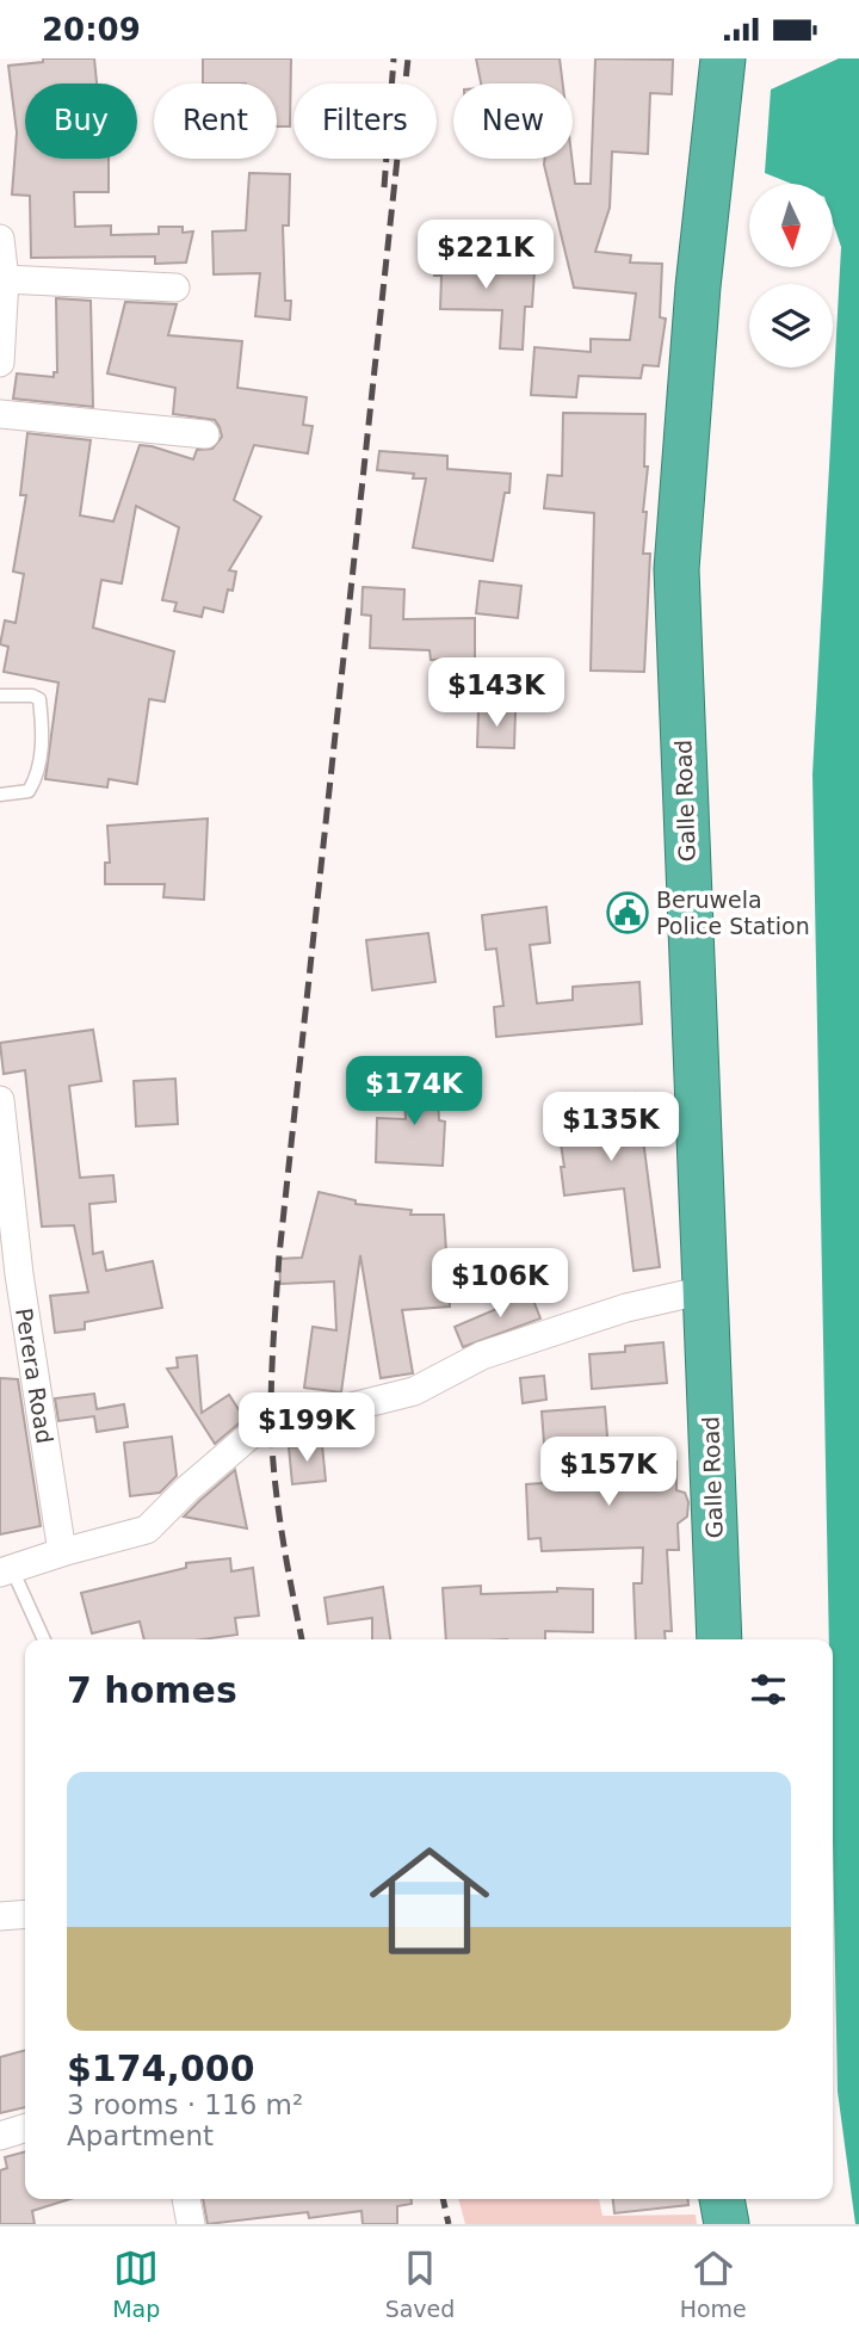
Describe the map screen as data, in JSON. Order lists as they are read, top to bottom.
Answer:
{
  "streets": {
    "highway": ["Galle Road"],
    "street": ["Perera Road"]
  },
  "places": {
    "public building": ["Beruwela Police Station"]
  },
  "north": "bottom",
  "page": {
    "status": "20:09",
    "chip": [
      "Buy",
      "Rent",
      "Filters",
      "New"
    ],
    "price": [
      "$221K",
      "$143K",
      "$174K",
      "$135K",
      "$106K",
      "$199K",
      "$157K"
    ],
    "heading": "7 homes",
    "list": [
      {
        "name": "$174,000",
        "note": "3 rooms · 116 m² · Apartment"
      }
    ],
    "tabs": ["Map", "Saved", "Home"]
  }
}
